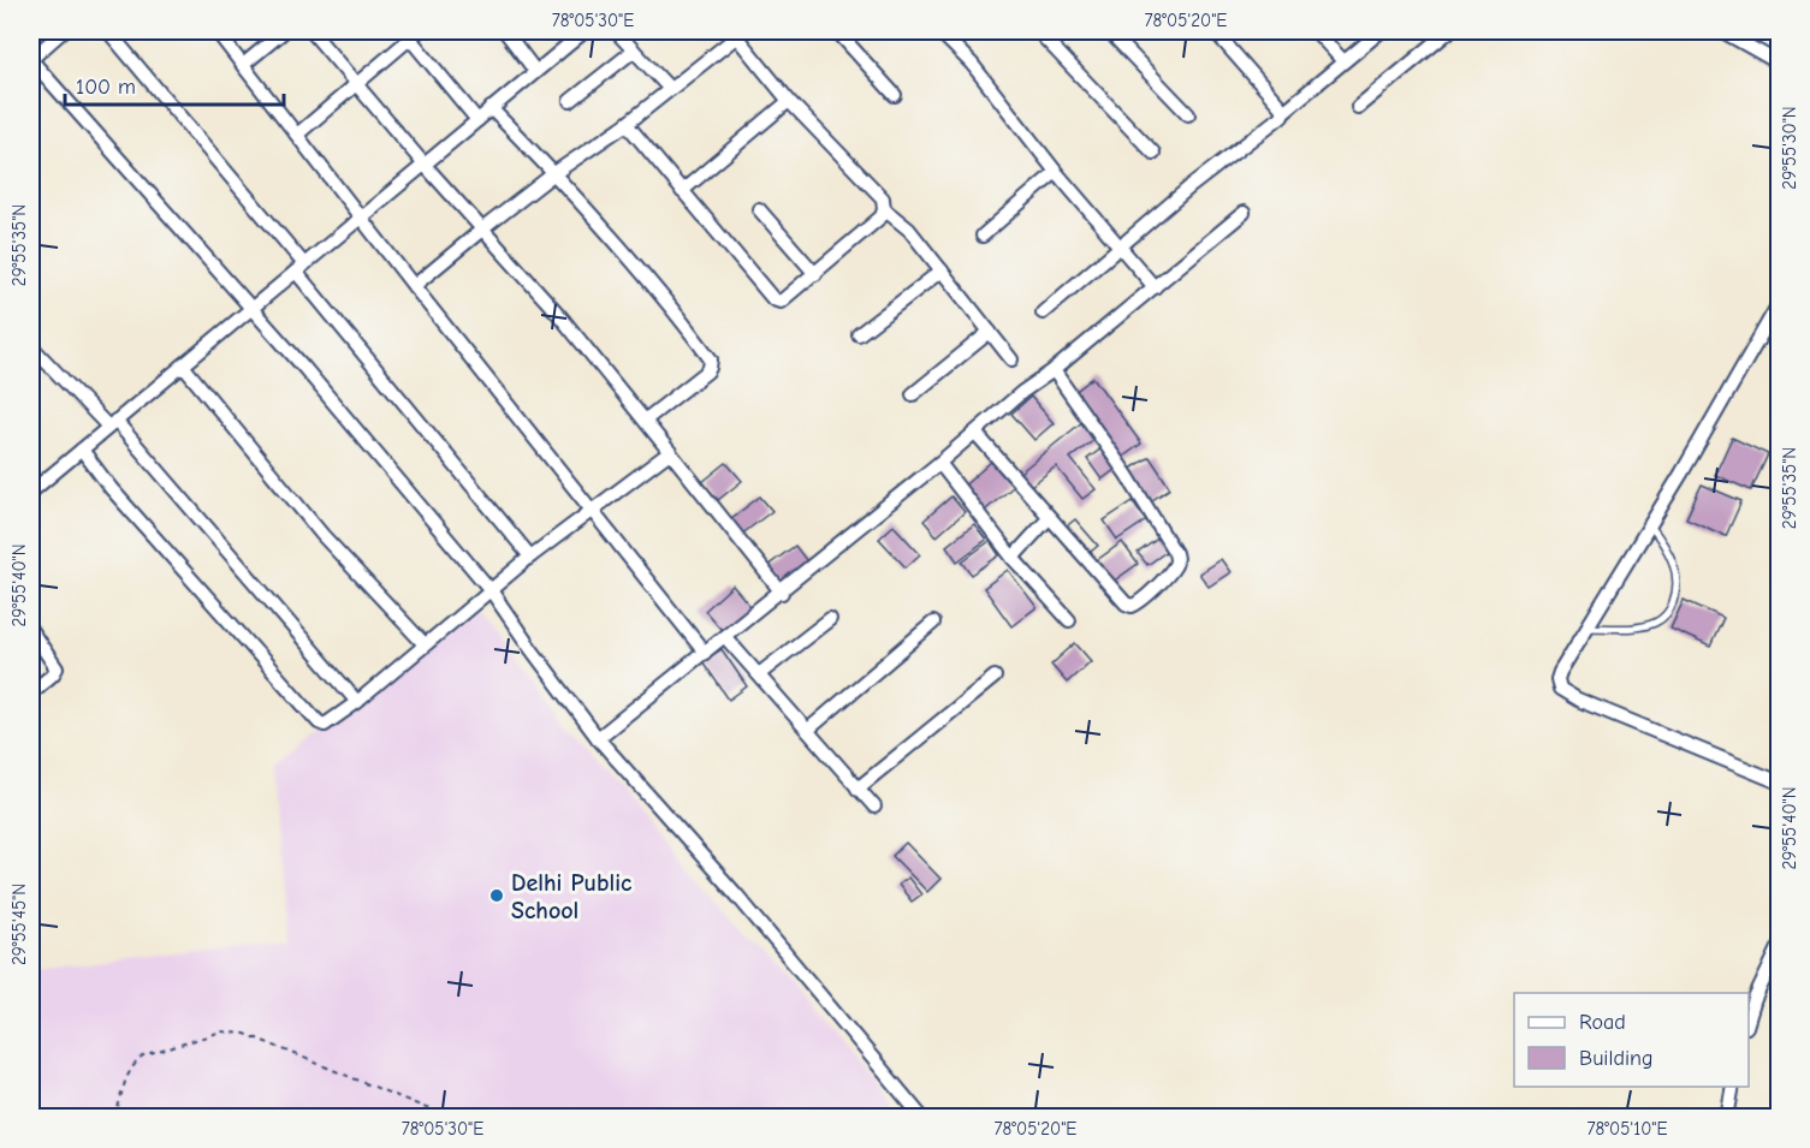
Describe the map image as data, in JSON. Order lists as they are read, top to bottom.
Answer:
{
  "places": ["Delhi Public School"],
  "legend": ["Road", "Building"],
  "scale_bar": "100 m",
  "coordinates": [
    "78°05'30\"E",
    "78°05'20\"E",
    "29°55'30\"N",
    "29°55'35\"N",
    "29°55'40\"N",
    "29°55'45\"N",
    "78°05'10\"E"
  ]
}
